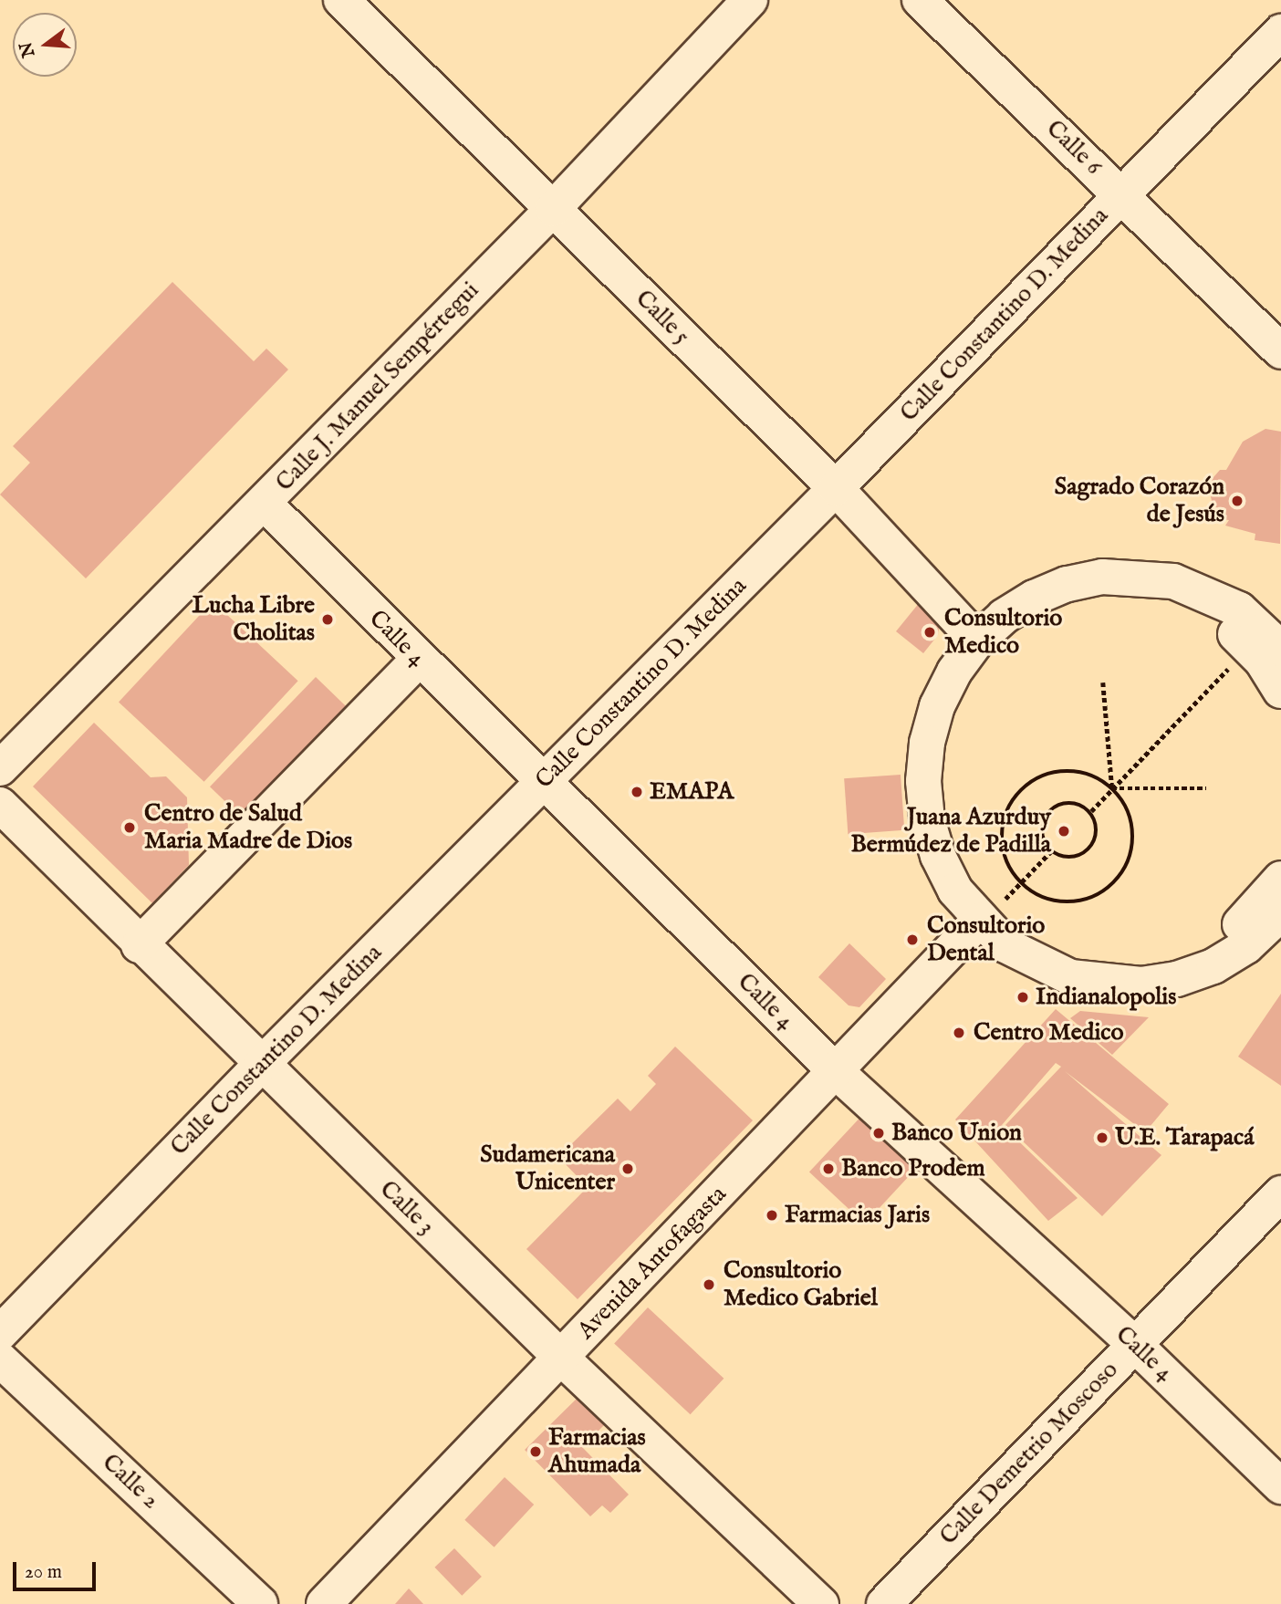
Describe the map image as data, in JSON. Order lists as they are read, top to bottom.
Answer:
{
  "streets": {
    "street": [
      "Calle 6",
      "Calle Constantino D. Medina",
      "Calle 5",
      "Calle J. Manuel Sempértegui",
      "Calle 4",
      "Calle 3",
      "Avenida Antofagasta",
      "Calle Demetrio Moscoso",
      "Calle 2"
    ]
  },
  "crossings": [
    ["Calle 6", "Calle Constantino D. Medina"],
    ["Calle Constantino D. Medina", "Calle 5"],
    ["Calle Constantino D. Medina", "Calle 4"],
    ["Calle Constantino D. Medina", "Calle 3"],
    ["Calle 5", "Calle J. Manuel Sempértegui"],
    ["Calle J. Manuel Sempértegui", "Calle 4"],
    ["Calle 4", "Avenida Antofagasta"],
    ["Calle 4", "Calle Demetrio Moscoso"],
    ["Calle 3", "Avenida Antofagasta"]
  ],
  "places": [
    "Sagrado Corazón de Jesús",
    "Lucha Libre Cholitas",
    "Consultorio Medico",
    "EMAPA",
    "Centro de Salud Maria Madre de Dios",
    "Juana Azurduy Bermúdez de Padilla",
    "Consultorio Dental",
    "Indianalopolis",
    "Centro Medico",
    "Banco Union",
    "U.E. Tarapacá",
    "Sudamericana Unicenter",
    "Banco Prodem",
    "Farmacias Jaris",
    "Consultorio Medico Gabriel",
    "Farmacias Ahumada"
  ],
  "scale_bar": "20 m",
  "north": "left"
}
